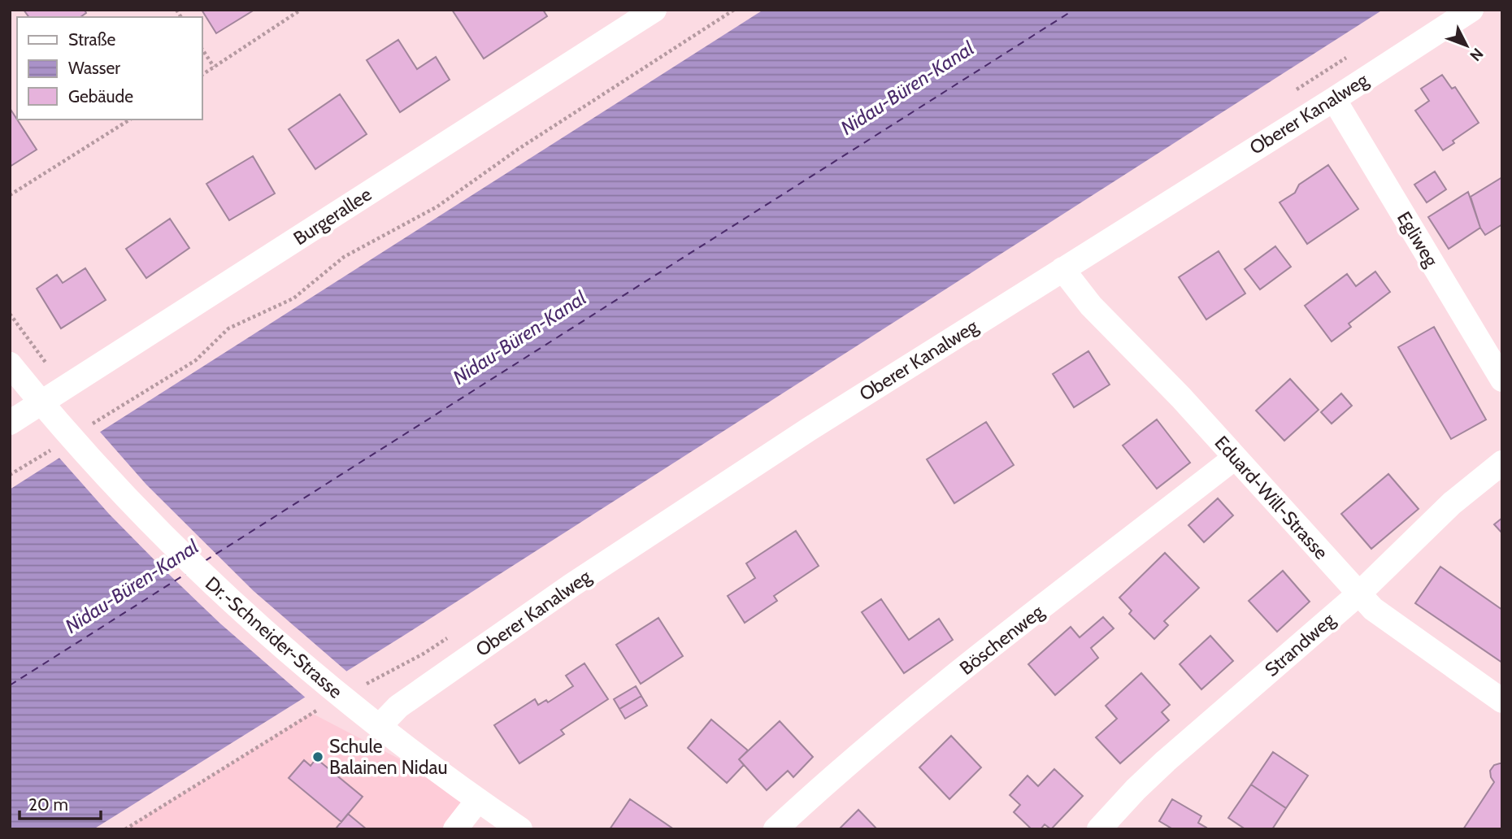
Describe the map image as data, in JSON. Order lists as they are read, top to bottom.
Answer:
{
  "streets": {
    "street": [
      "Oberer Kanalweg",
      "Burgerallee",
      "Egliweg",
      "Eduard-Will-Strasse",
      "Dr.-Schneider-Strasse",
      "Böschenweg",
      "Strandweg"
    ]
  },
  "crossings": [
    ["Oberer Kanalweg", "Egliweg"],
    ["Oberer Kanalweg", "Eduard-Will-Strasse"],
    ["Oberer Kanalweg", "Dr.-Schneider-Strasse"],
    ["Eduard-Will-Strasse", "Böschenweg"],
    ["Eduard-Will-Strasse", "Strandweg"]
  ],
  "water": ["Nidau-Büren-Kanal"],
  "places": ["Schule Balainen Nidau"],
  "legend": ["Straße", "Wasser", "Gebäude"],
  "scale_bar": "20 m",
  "north": "bottom right"
}
